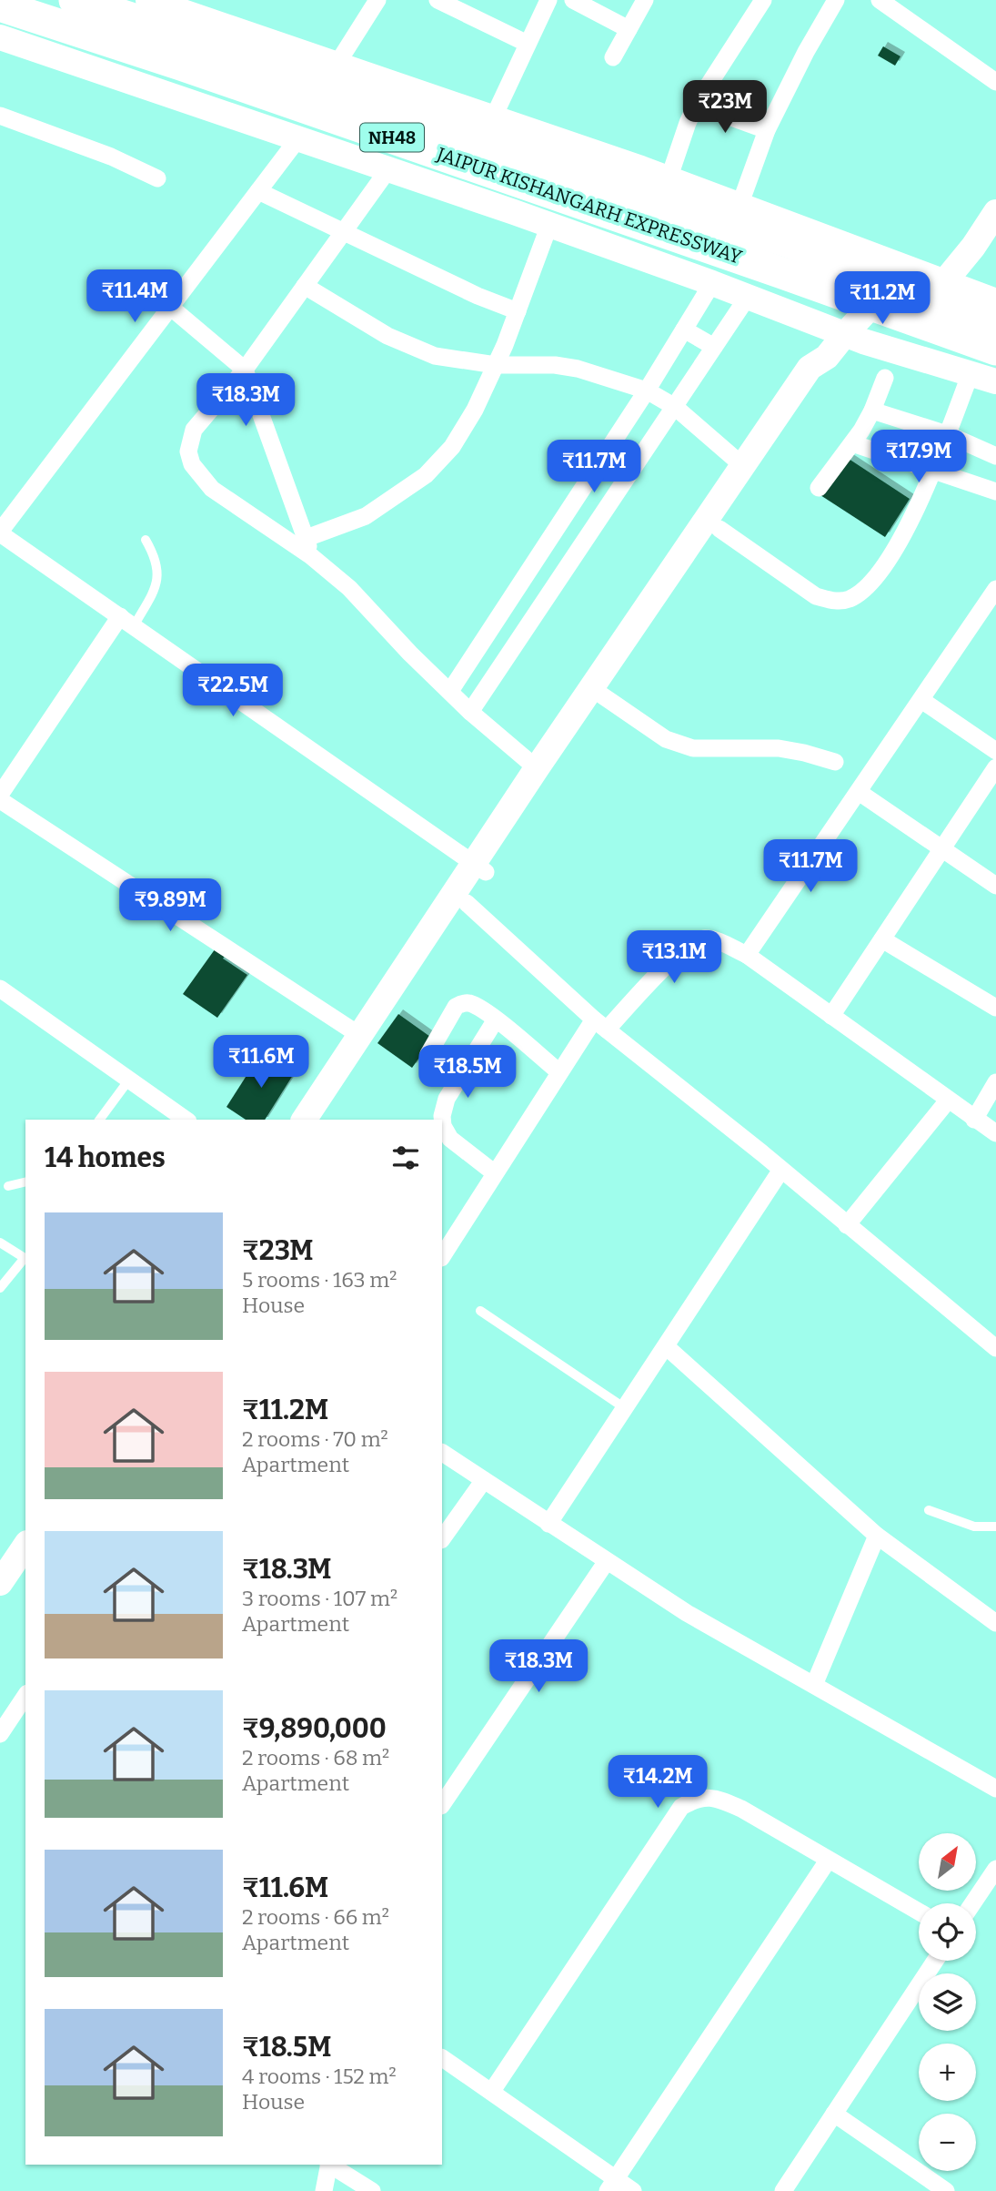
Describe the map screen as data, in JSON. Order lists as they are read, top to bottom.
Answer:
{
  "streets": {
    "highway": ["NH48", "JAIPUR KISHANGARH EXPRESSWAY"]
  },
  "north": "top right",
  "page": {
    "price": [
      "₹23M",
      "₹11.4M",
      "₹11.2M",
      "₹18.3M",
      "₹17.9M",
      "₹11.7M",
      "₹22.5M",
      "₹11.7M",
      "₹9.89M",
      "₹13.1M",
      "₹11.6M",
      "₹18.5M",
      "₹18.3M",
      "₹14.2M"
    ],
    "heading": "14 homes",
    "list": [
      {
        "name": "₹23M",
        "note": "5 rooms · 163 m² · House"
      },
      {
        "name": "₹11.2M",
        "note": "2 rooms · 70 m² · Apartment"
      },
      {
        "name": "₹18.3M",
        "note": "3 rooms · 107 m² · Apartment"
      },
      {
        "name": "₹9,890,000",
        "note": "2 rooms · 68 m² · Apartment"
      },
      {
        "name": "₹11.6M",
        "note": "2 rooms · 66 m² · Apartment"
      },
      {
        "name": "₹18.5M",
        "note": "4 rooms · 152 m² · House"
      }
    ],
    "map_buttons": ["+", "−"]
  }
}
